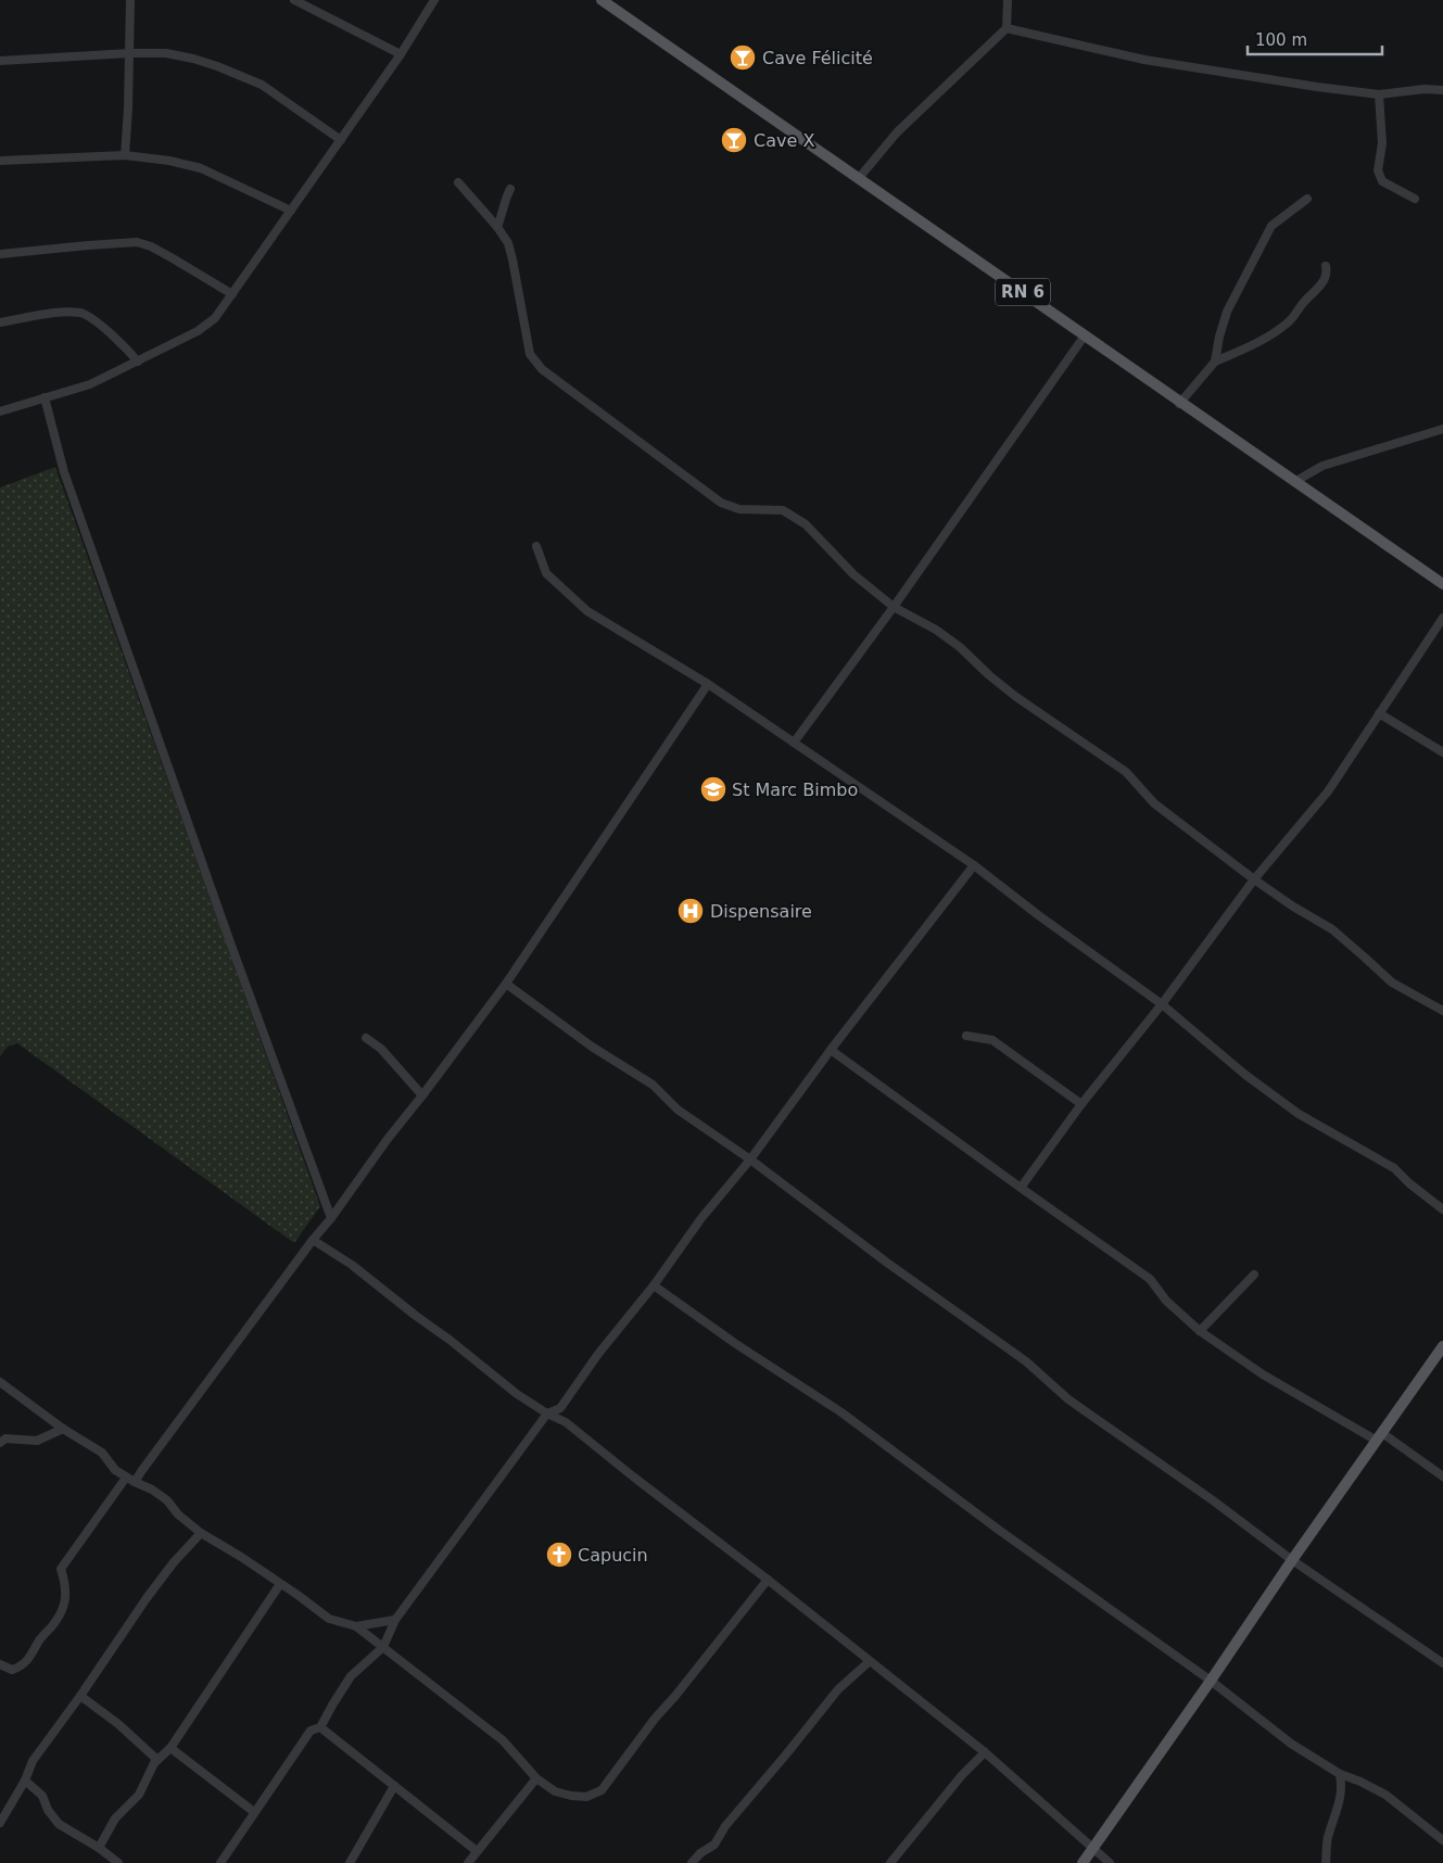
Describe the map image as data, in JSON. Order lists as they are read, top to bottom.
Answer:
{
  "streets": {
    "main road": ["RN 6"]
  },
  "places": {
    "bar": ["Cave Félicité", "Cave X"],
    "school or university": ["St Marc Bimbo"],
    "hospital": ["Dispensaire"],
    "church": ["Capucin"]
  },
  "scale_bar": "100 m"
}
